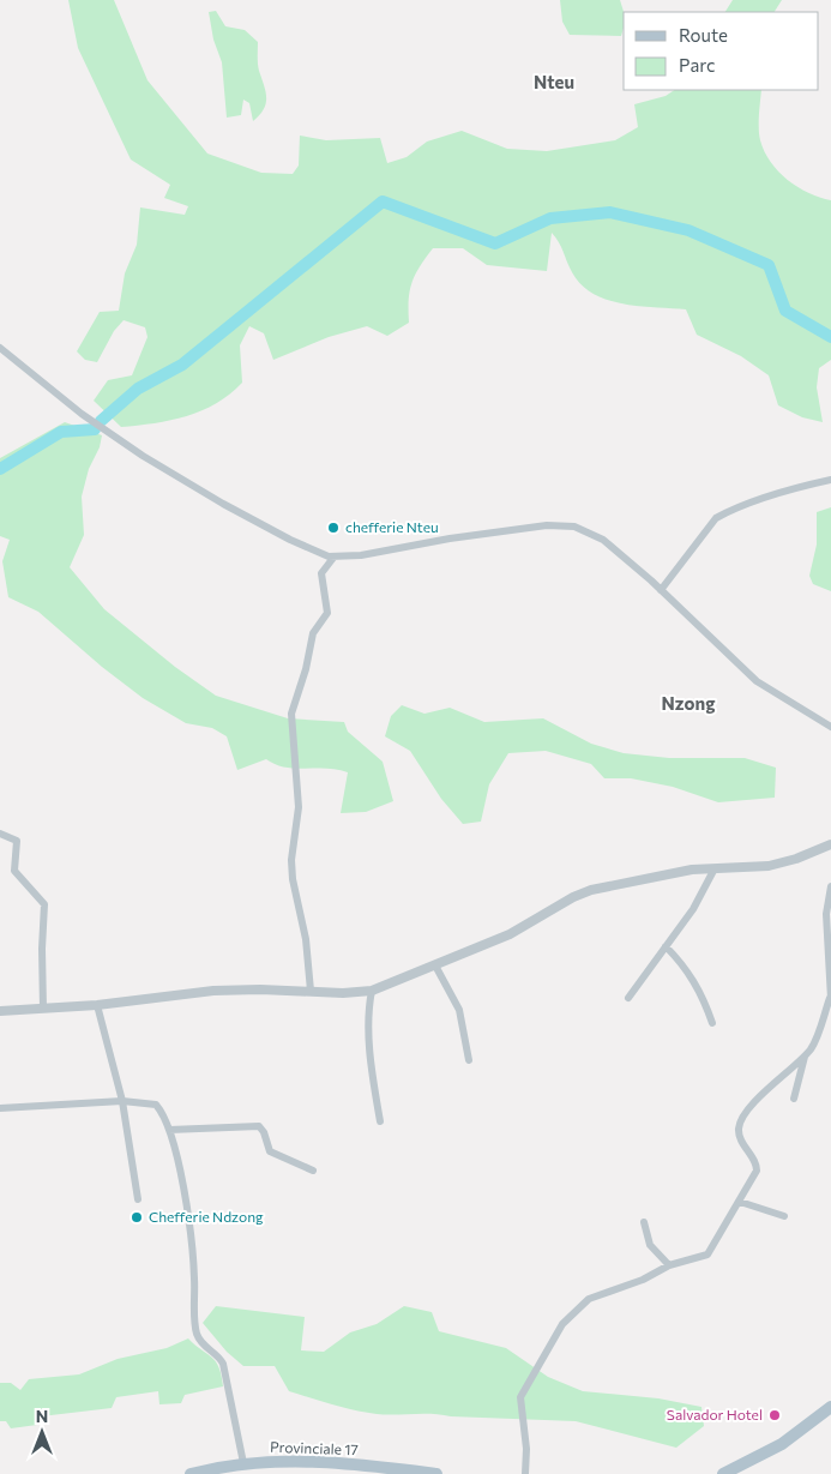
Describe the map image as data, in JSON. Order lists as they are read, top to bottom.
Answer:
{
  "streets": {
    "main road": ["Provinciale 17"]
  },
  "districts": ["Nteu", "Nzong"],
  "places": ["chefferie Nteu", "Chefferie Ndzong", "Salvador Hotel"],
  "legend": ["Route", "Parc"],
  "north": "top"
}
